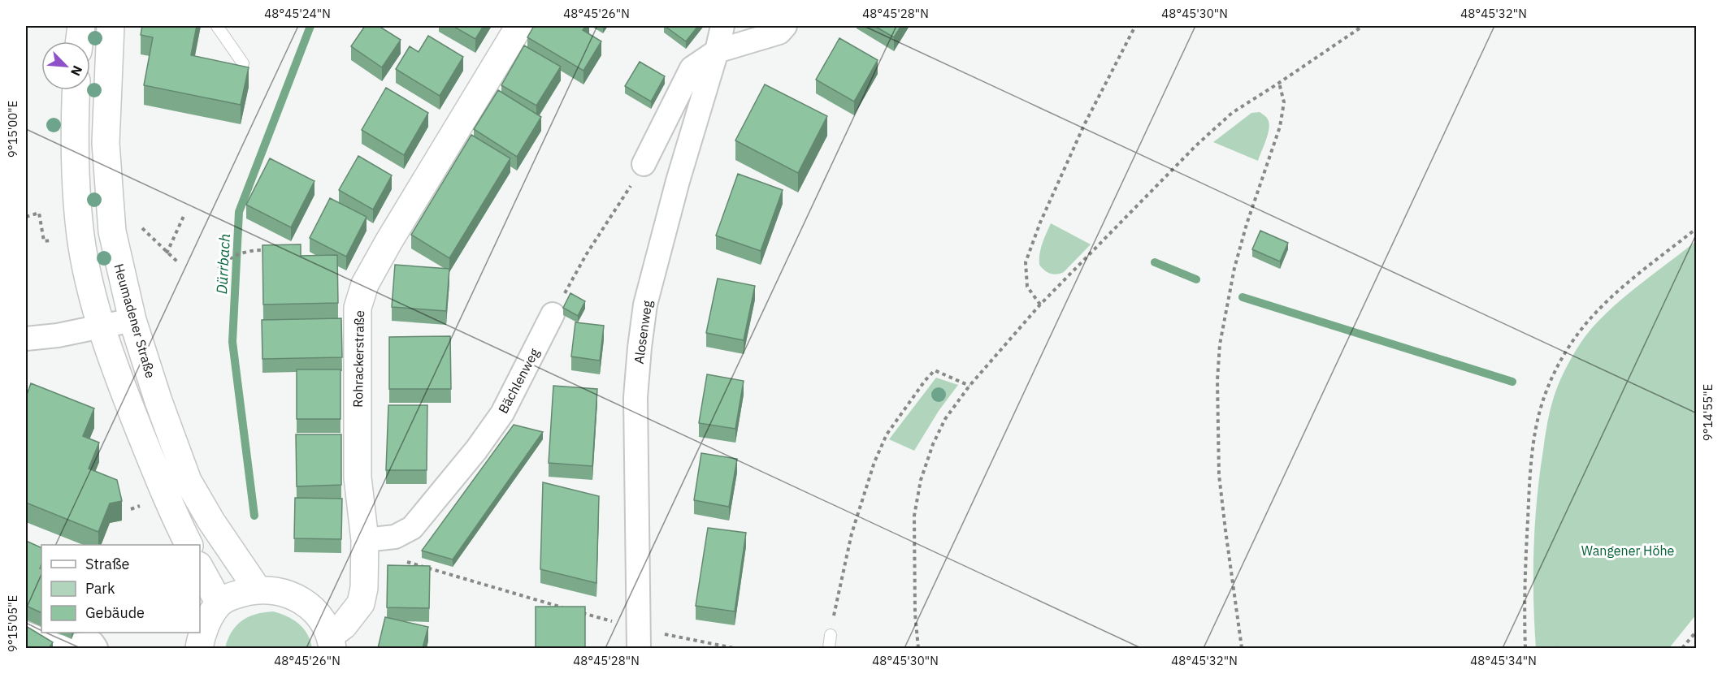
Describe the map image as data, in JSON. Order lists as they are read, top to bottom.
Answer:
{
  "streets": {
    "main road": ["Heumadener Straße", "Rohrackerstraße"],
    "street": ["Alosenweg", "Bächlenweg"]
  },
  "crossings": [
    ["Rohrackerstraße", "Bächlenweg"]
  ],
  "water": ["Dürrbach"],
  "parks": ["Wangener Höhe"],
  "legend": ["Straße", "Park", "Gebäude"],
  "north": "bottom right",
  "coordinates": [
    "48°45'24\"N",
    "48°45'26\"N",
    "48°45'28\"N",
    "48°45'30\"N",
    "48°45'32\"N",
    "9°15'00\"E",
    "9°14'55\"E",
    "9°15'05\"E",
    "48°45'34\"N"
  ]
}
